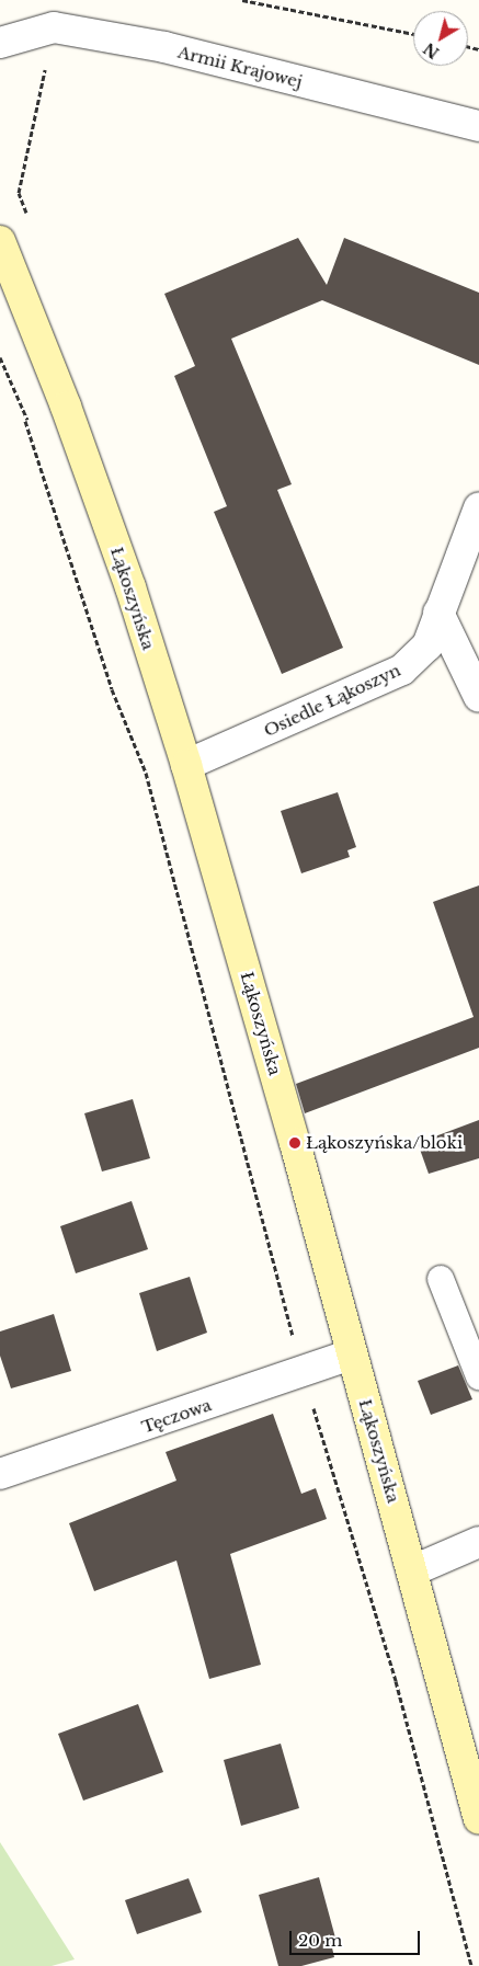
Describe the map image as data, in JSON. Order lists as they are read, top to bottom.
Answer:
{
  "streets": {
    "street": [
      "Armii Krajowej",
      "Łąkoszyńska",
      "Osiedle Łąkoszyn",
      "Tęczowa"
    ]
  },
  "crossings": [
    ["Łąkoszyńska", "Osiedle Łąkoszyn"],
    ["Łąkoszyńska", "Tęczowa"]
  ],
  "places": ["Łąkoszyńska/bloki"],
  "scale_bar": "20 m",
  "north": "bottom left"
}
